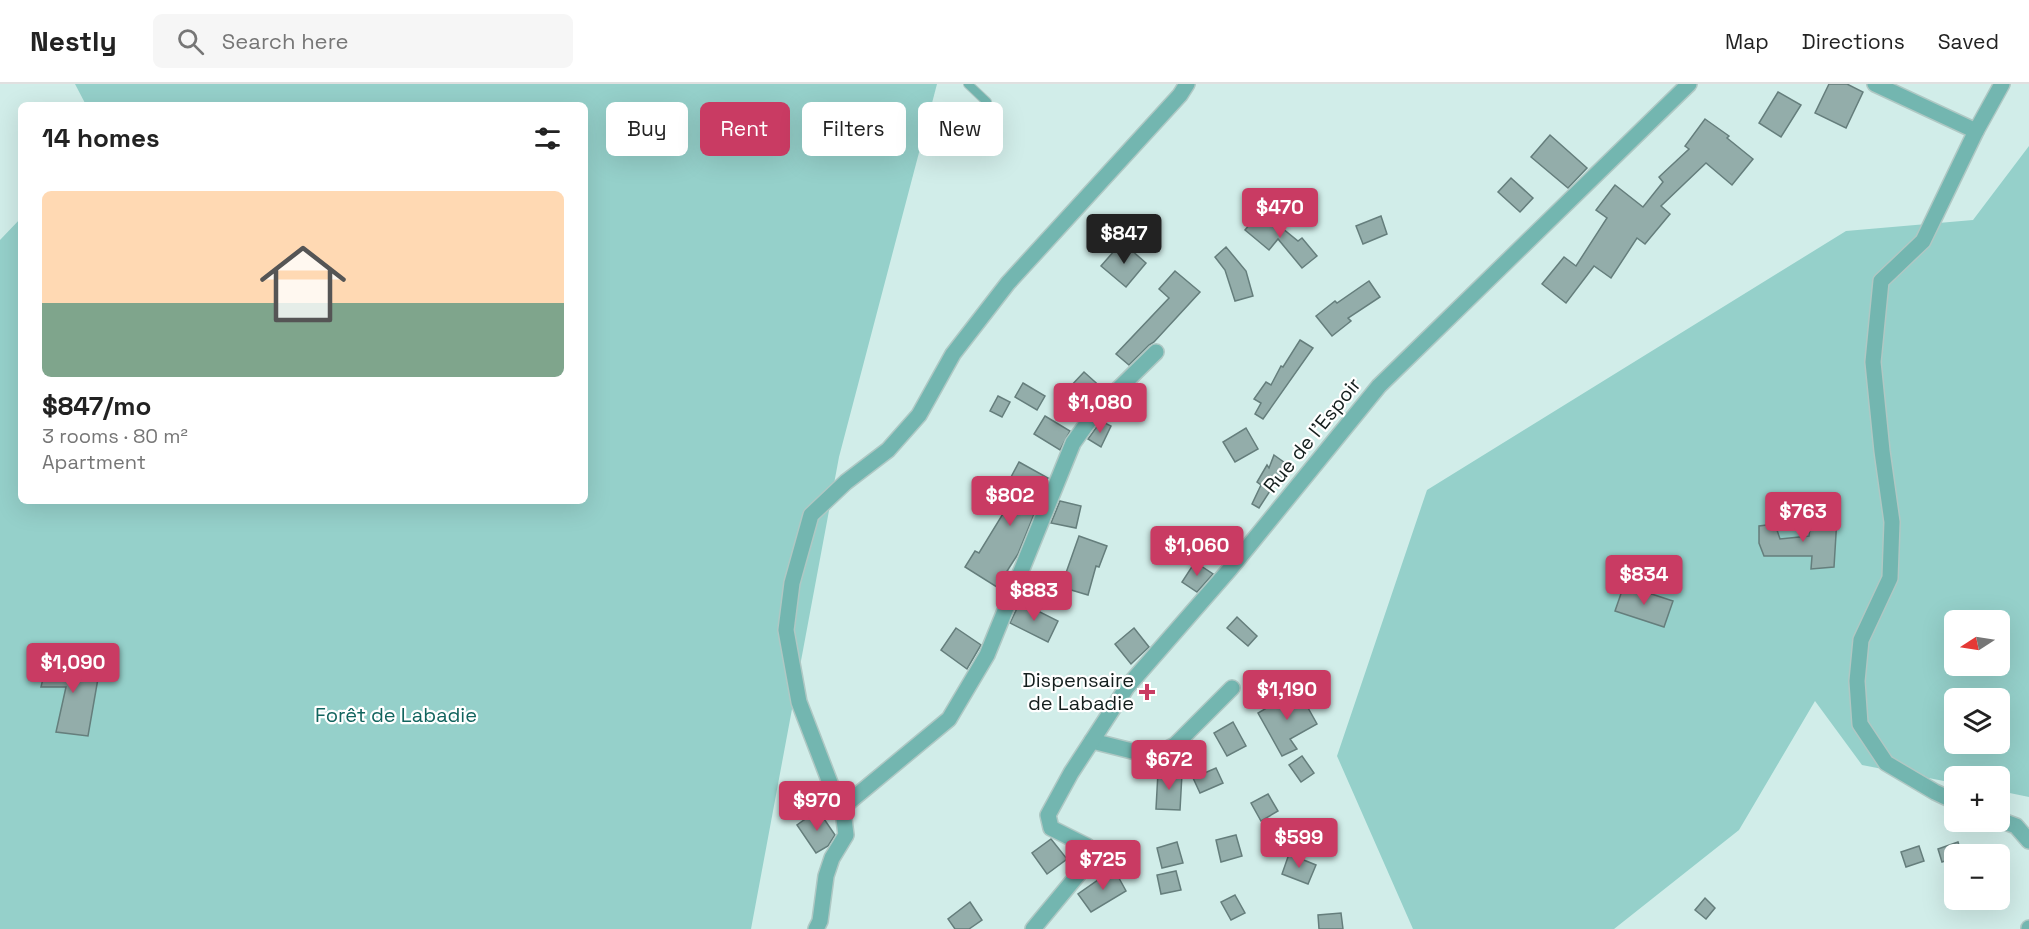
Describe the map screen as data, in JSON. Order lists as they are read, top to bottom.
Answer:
{
  "streets": {
    "street": ["Rue de l'Espoir"]
  },
  "parks": ["Forêt de Labadie"],
  "places": {
    "health": ["Dispensaire de Labadie"]
  },
  "north": "left",
  "page": {
    "header": "Nestly",
    "search": "Search here",
    "nav": ["Map", "Directions", "Saved"],
    "chip": [
      "Buy",
      "Rent",
      "Filters",
      "New"
    ],
    "heading": "14 homes",
    "list": [
      {
        "name": "$847/mo",
        "note": "3 rooms · 80 m² · Apartment"
      }
    ],
    "price": [
      "$470",
      "$847",
      "$1,080",
      "$802",
      "$763",
      "$1,060",
      "$834",
      "$883",
      "$1,090",
      "$1,190",
      "$672",
      "$970",
      "$599",
      "$725"
    ],
    "map_buttons": ["+", "−"]
  }
}
